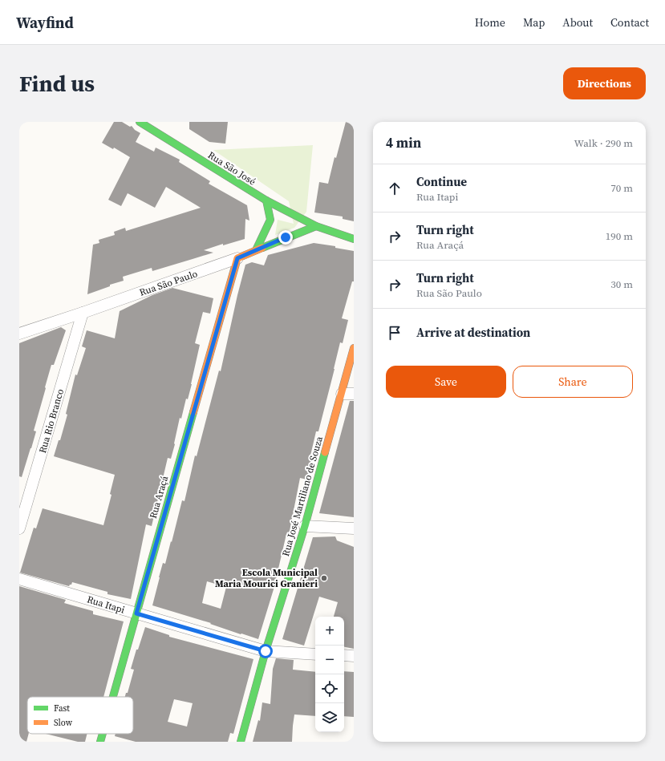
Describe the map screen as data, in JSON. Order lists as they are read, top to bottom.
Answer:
{
  "streets": {
    "street": [
      "Rua São José",
      "Rua São Paulo",
      "Rua Rio Branco",
      "Rua José Martiliano de Souza",
      "Rua Araçá",
      "Rua Itapi"
    ]
  },
  "crossings": [
    ["Rua São José", "Rua São Paulo"],
    ["Rua São Paulo", "Rua Rio Branco"],
    ["Rua São Paulo", "Rua Araçá"],
    ["Rua José Martiliano de Souza", "Rua Itapi"],
    ["Rua Araçá", "Rua Itapi"]
  ],
  "places": ["Escola Municipal Maria Mourici Granieri"],
  "legend": ["Fast", "Slow"],
  "page": {
    "header": "Wayfind",
    "nav": [
      "Home",
      "Map",
      "About",
      "Contact"
    ],
    "buttons": [
      "Directions",
      ["Save", "Share"]
    ],
    "title": "Find us",
    "heading": ["4 min", "Walk · 290 m"],
    "list": [
      ["Continue", "Rua Itapi", "70 m"],
      ["Turn right", "Rua Araçá", "190 m"],
      ["Turn right", "Rua São Paulo", "30 m"],
      "Arrive at destination"
    ],
    "map_buttons": ["+", "−"]
  }
}
